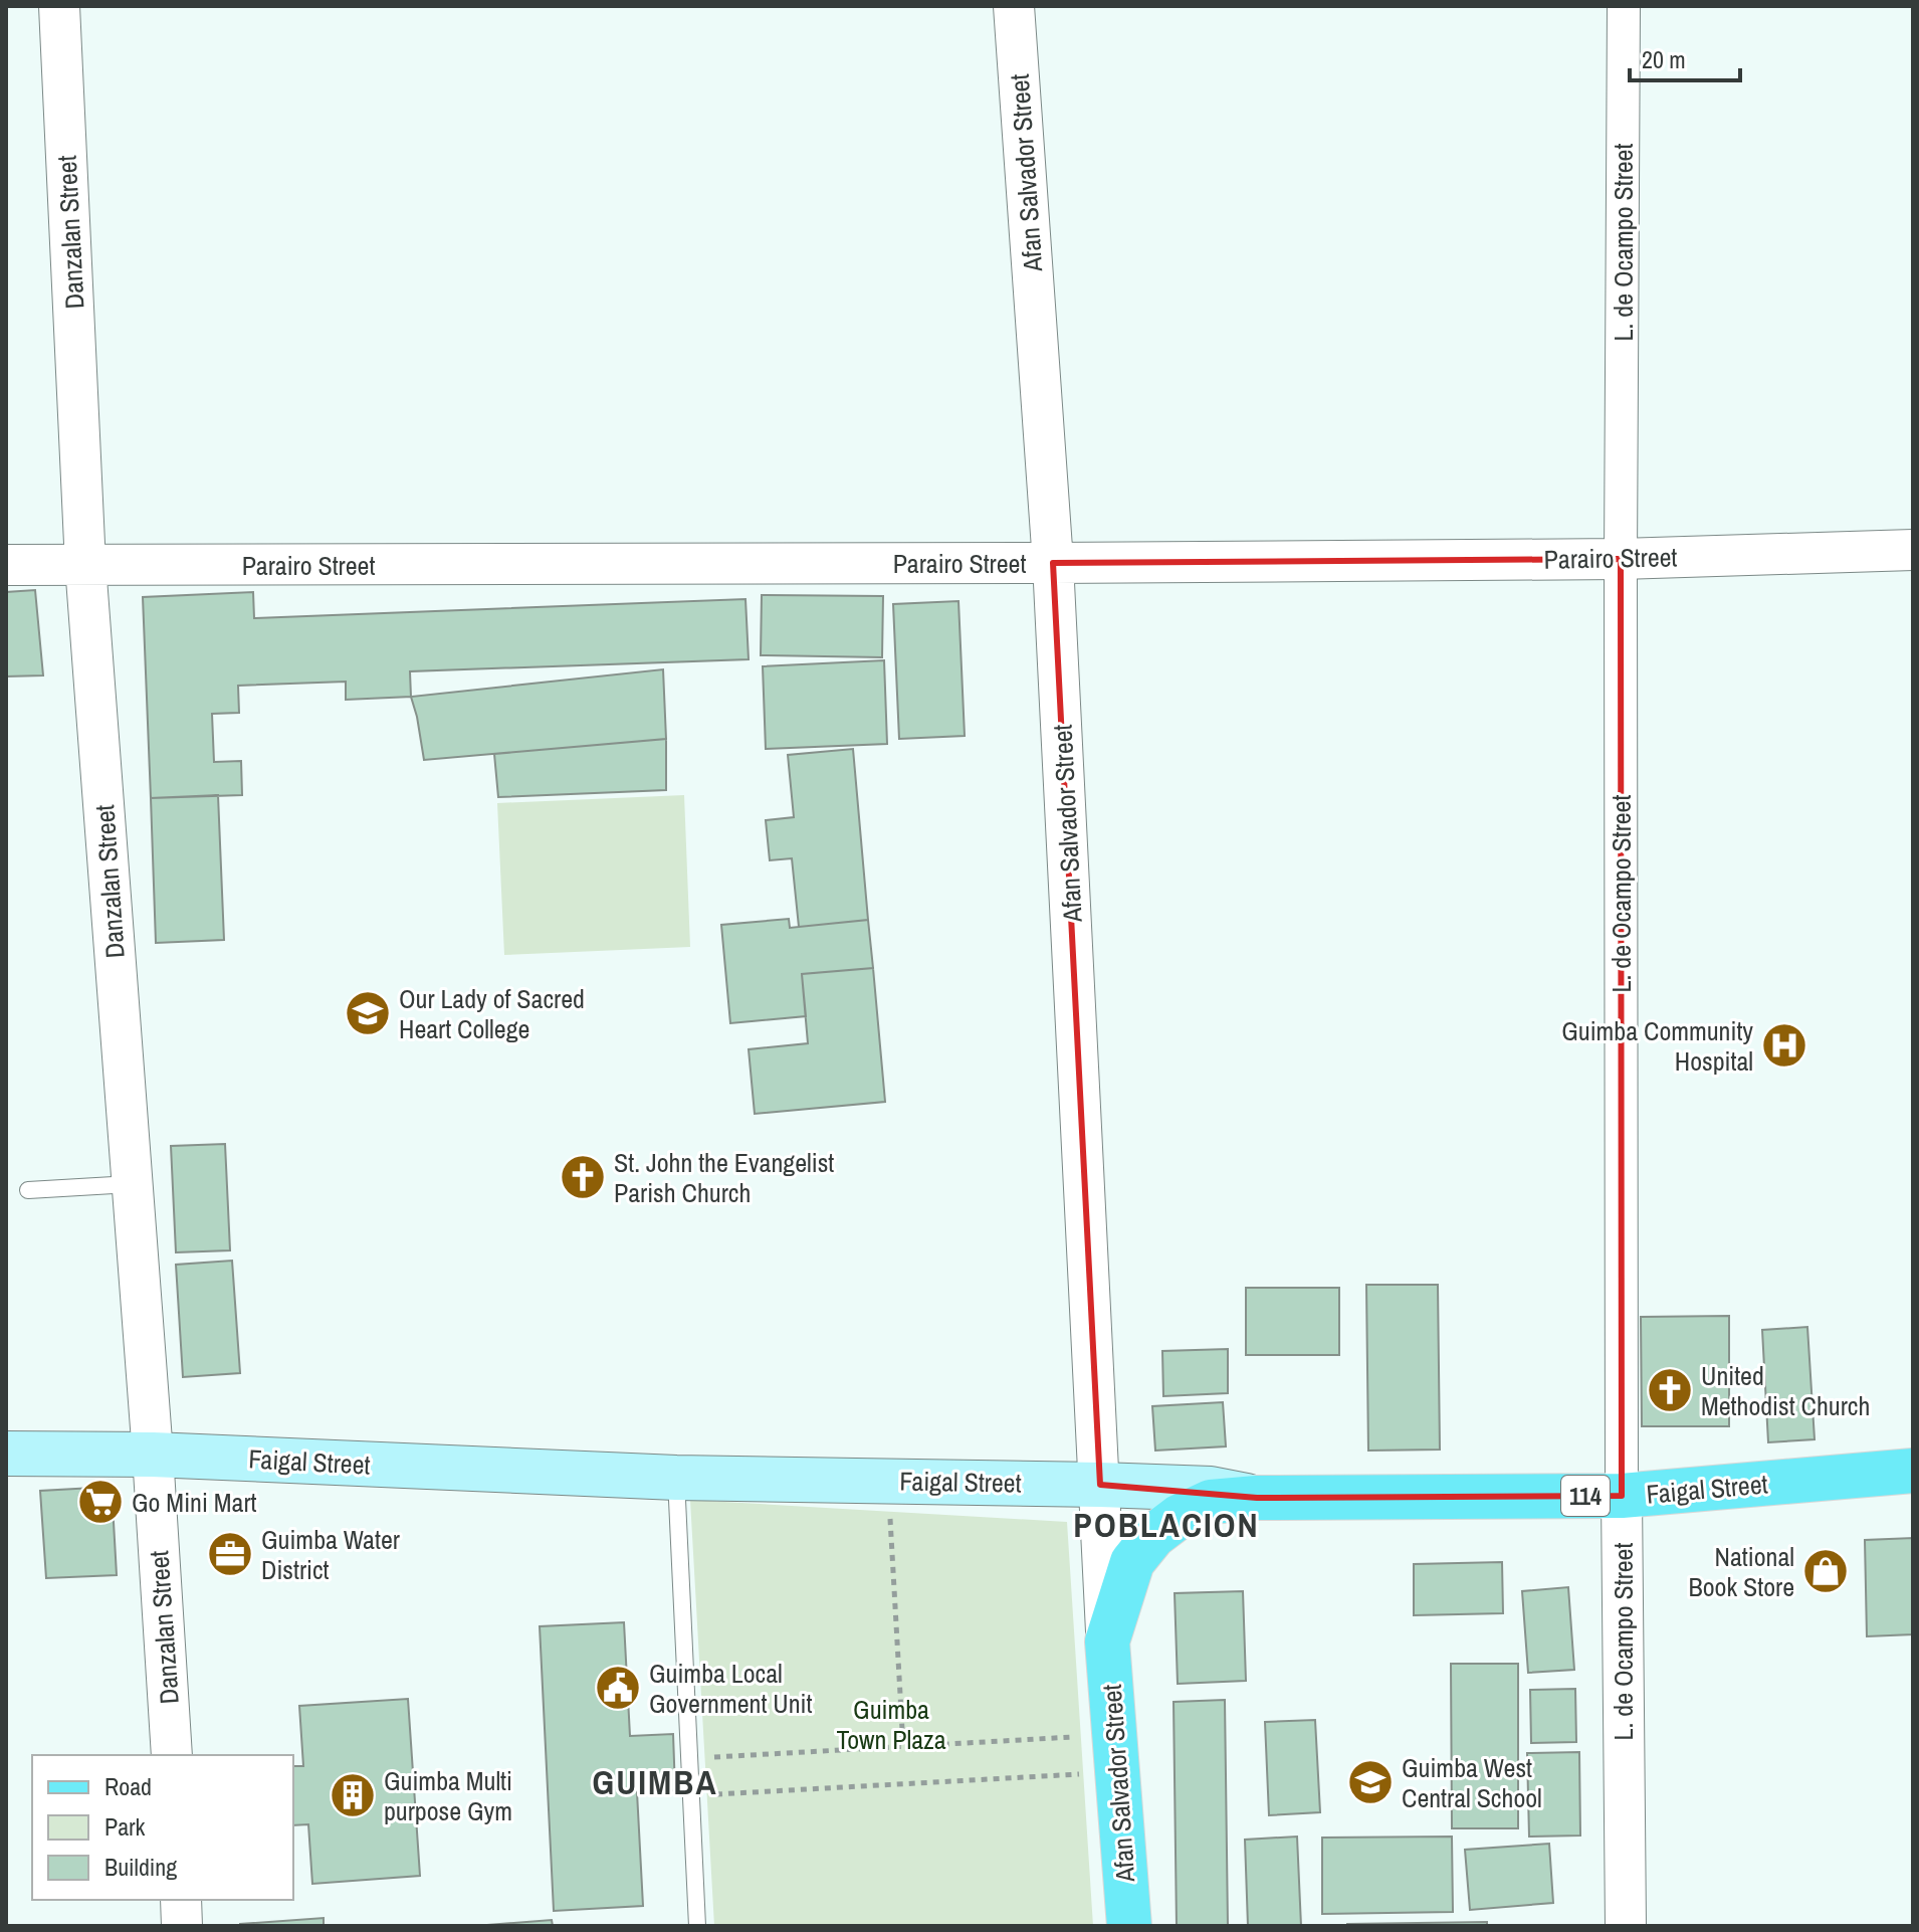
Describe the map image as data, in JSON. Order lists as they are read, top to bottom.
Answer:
{
  "streets": {
    "main road": ["Afan Salvador Street", "Faigal Street", "114"],
    "street": ["Danzalan Street", "L. de Ocampo Street", "Parairo Street"]
  },
  "crossings": [
    ["Afan Salvador Street", "Parairo Street"],
    ["Afan Salvador Street", "Faigal Street"],
    ["Danzalan Street", "Parairo Street"],
    ["Danzalan Street", "Faigal Street"],
    ["L. de Ocampo Street", "Parairo Street"],
    ["L. de Ocampo Street", "Faigal Street"]
  ],
  "districts": ["POBLACION", "GUIMBA"],
  "parks": ["Guimba Town Plaza"],
  "places": {
    "school or university": ["Our Lady of Sacred Heart College", "Guimba West Central School"],
    "hospital": ["Guimba Community Hospital"],
    "church": ["St. John the Evangelist Parish Church", "United Methodist Church"],
    "supermarket": ["Go Mini Mart"],
    "office": ["Guimba Water District"],
    "shop": ["National Book Store"],
    "public building": ["Guimba Local Government Unit"],
    "building": ["Guimba Multi purpose Gym"]
  },
  "legend": ["Road", "Park", "Building"],
  "scale_bar": "20 m"
}
